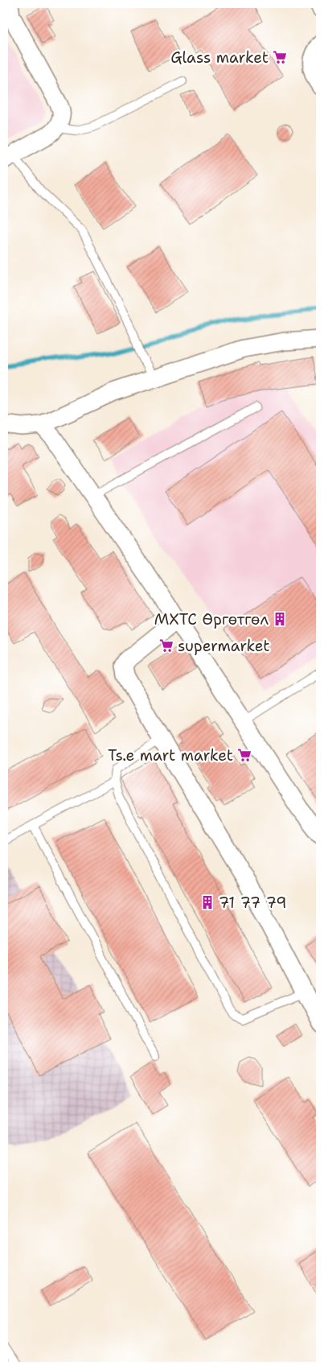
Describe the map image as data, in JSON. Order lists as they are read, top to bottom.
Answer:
{
  "places": {
    "supermarket": ["Glass market", "supermarket", "Ts.e mart market"],
    "building": ["МХТС Өргөтгөл", "71 77 79"]
  }
}
